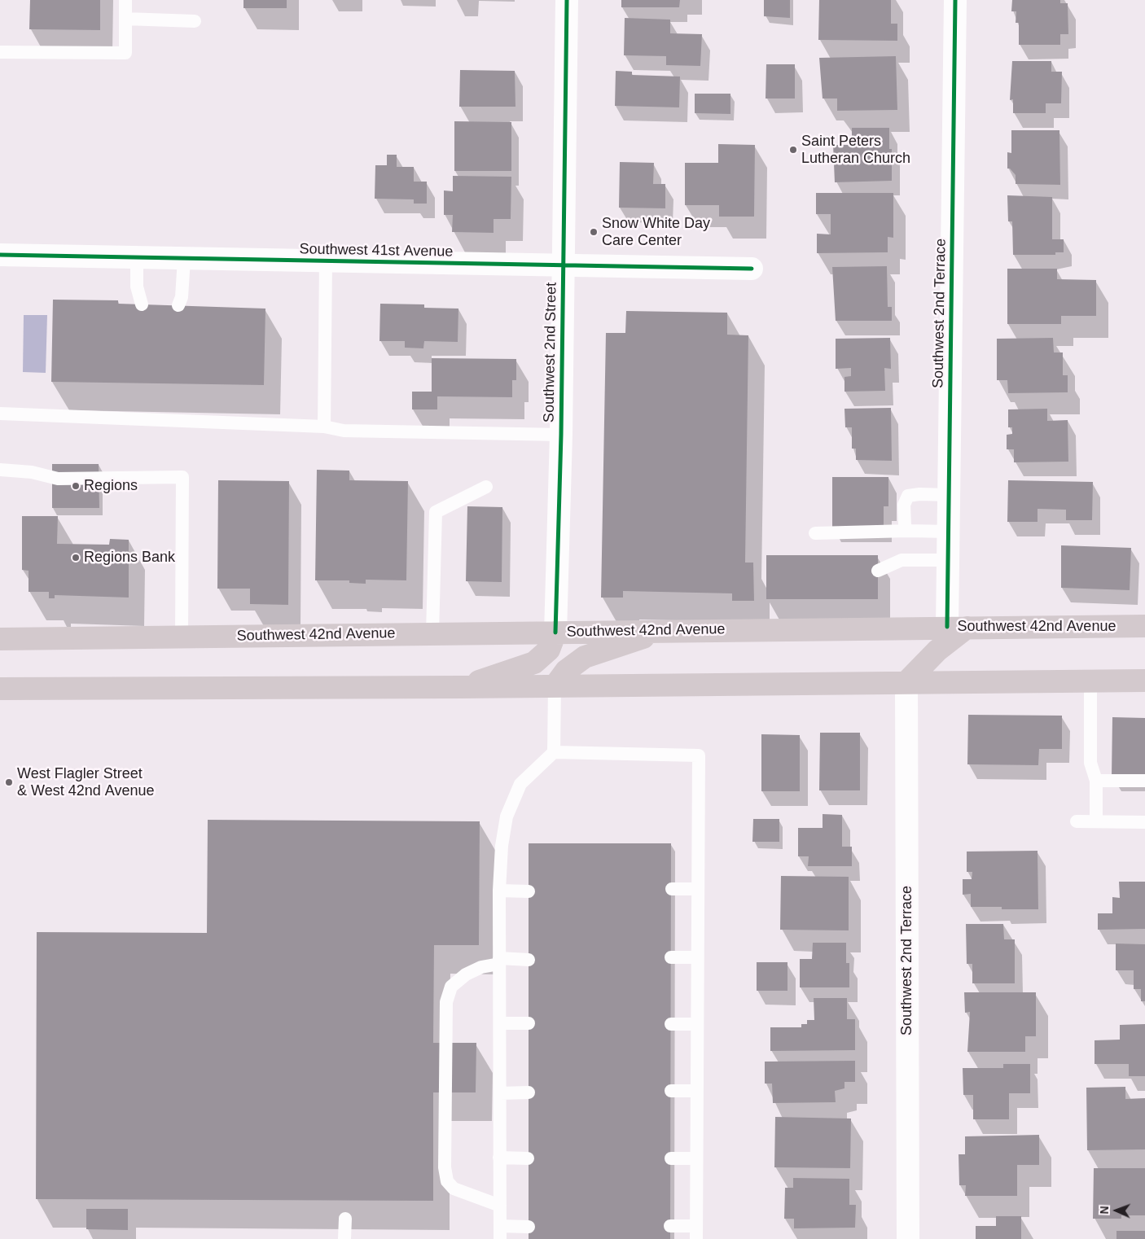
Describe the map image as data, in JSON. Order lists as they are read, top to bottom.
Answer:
{
  "streets": {
    "main road": ["Southwest 42nd Avenue"],
    "street": ["Southwest 41st Avenue", "Southwest 2nd Terrace", "Southwest 2nd Street"]
  },
  "crossings": [
    ["Southwest 41st Avenue", "Southwest 2nd Street"],
    ["Southwest 2nd Terrace", "Southwest 42nd Avenue"],
    ["Southwest 2nd Street", "Southwest 42nd Avenue"]
  ],
  "places": [
    "Saint Peters Lutheran Church",
    "Snow White Day Care Center",
    "Regions",
    "Regions Bank",
    "West Flagler Street & West 42nd Avenue"
  ],
  "north": "left"
}
